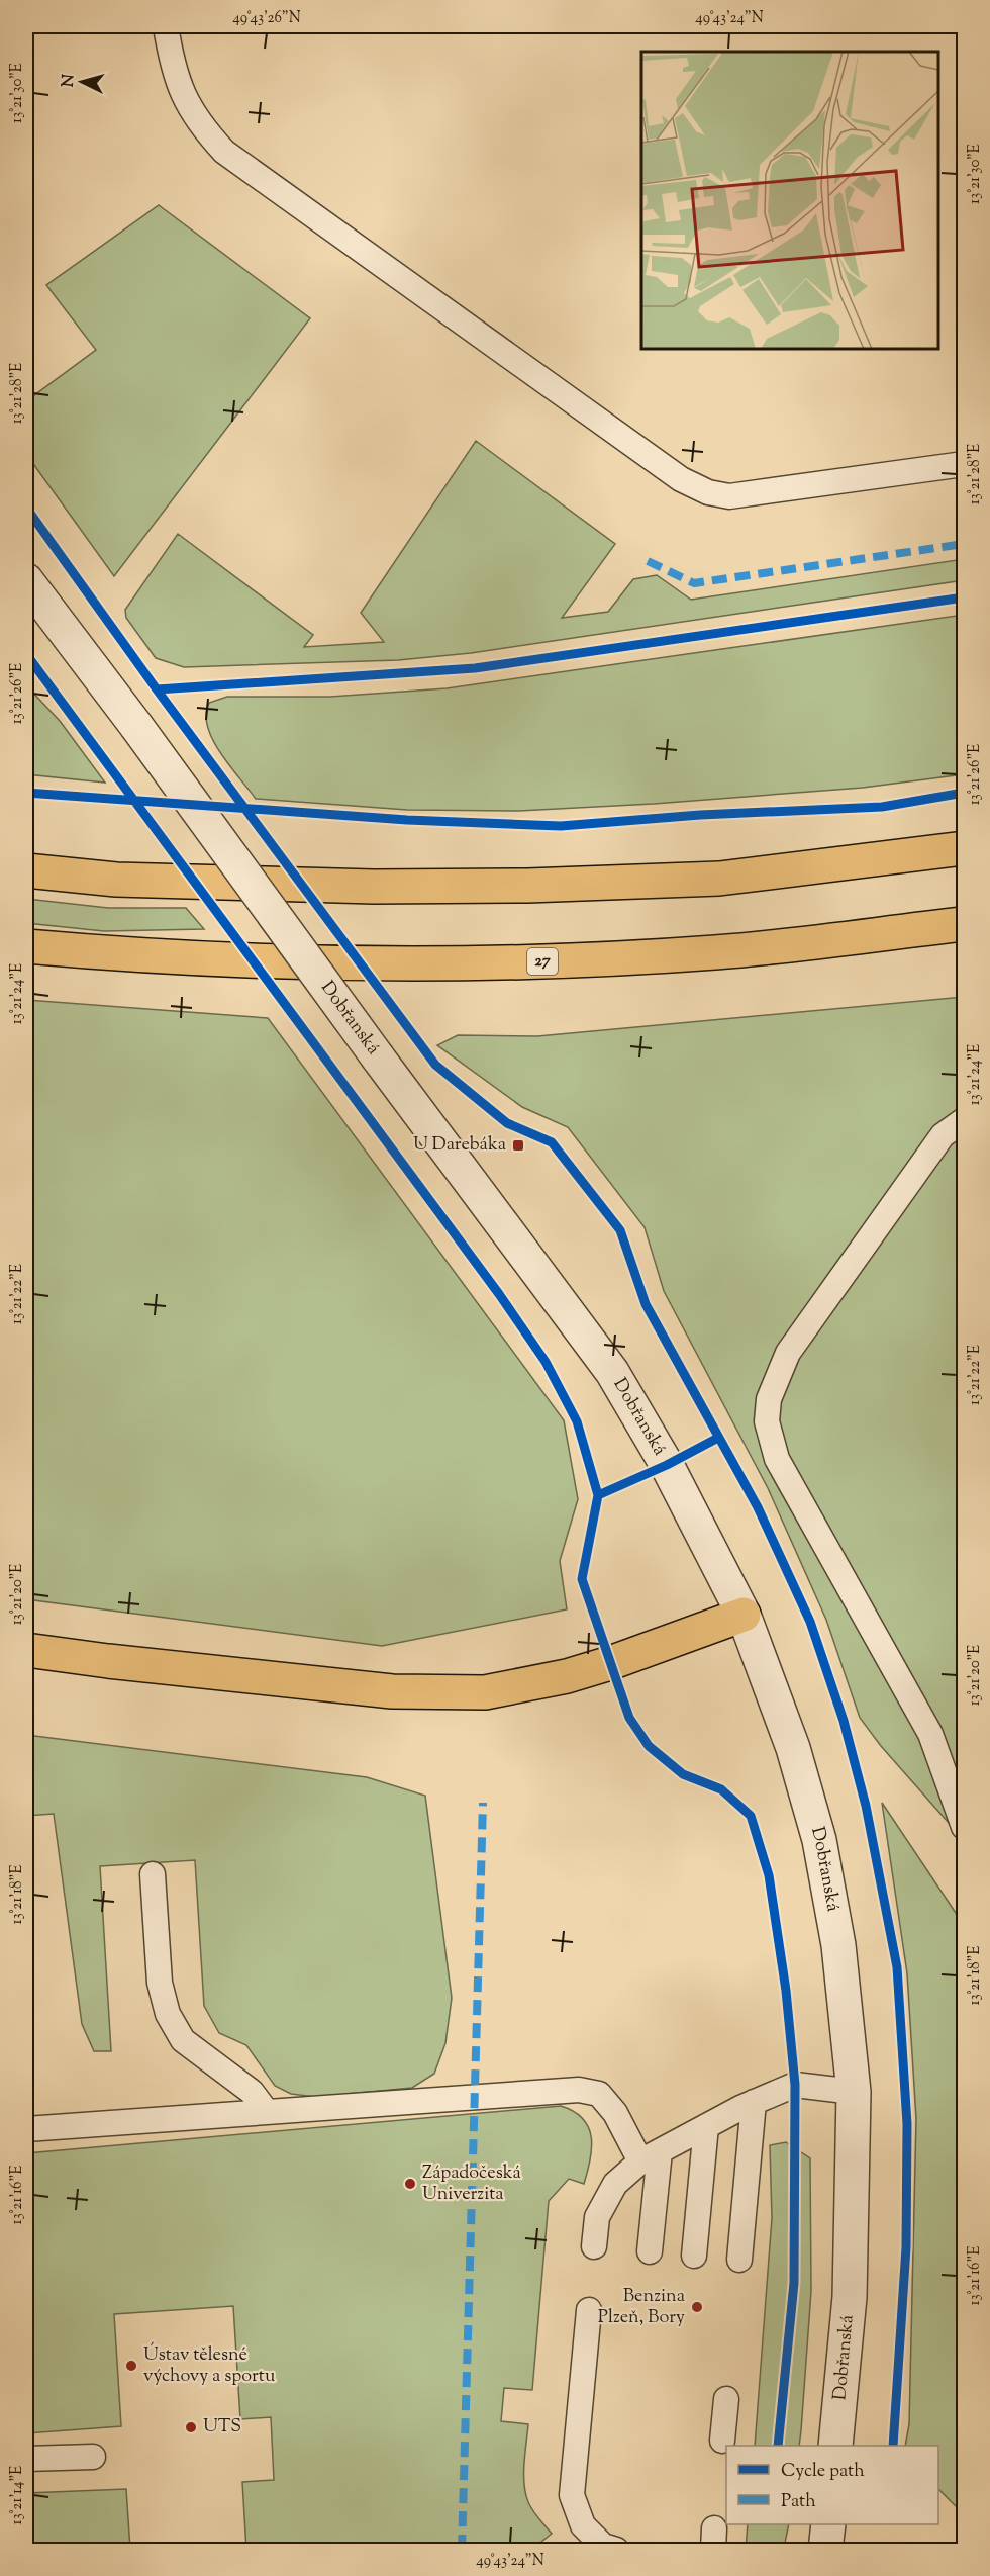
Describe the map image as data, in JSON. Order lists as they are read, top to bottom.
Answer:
{
  "streets": {
    "main road": ["27"],
    "street": ["Dobřanská"]
  },
  "places": {
    "transit": ["U Darebáka"],
    "other": [
      "Západočeská Univerzita",
      "Benzina Plzeň, Bory",
      "Ústav tělesné výchovy a sportu",
      "UTS"
    ]
  },
  "legend": ["Cycle path", "Path"],
  "north": "left",
  "coordinates": [
    "49°43'26\"N",
    "49°43'24\"N",
    "13°21'30\"E",
    "13°21'28\"E",
    "13°21'26\"E",
    "13°21'24\"E",
    "13°21'22\"E",
    "13°21'20\"E",
    "13°21'18\"E",
    "13°21'16\"E",
    "13°21'14\"E"
  ]
}
